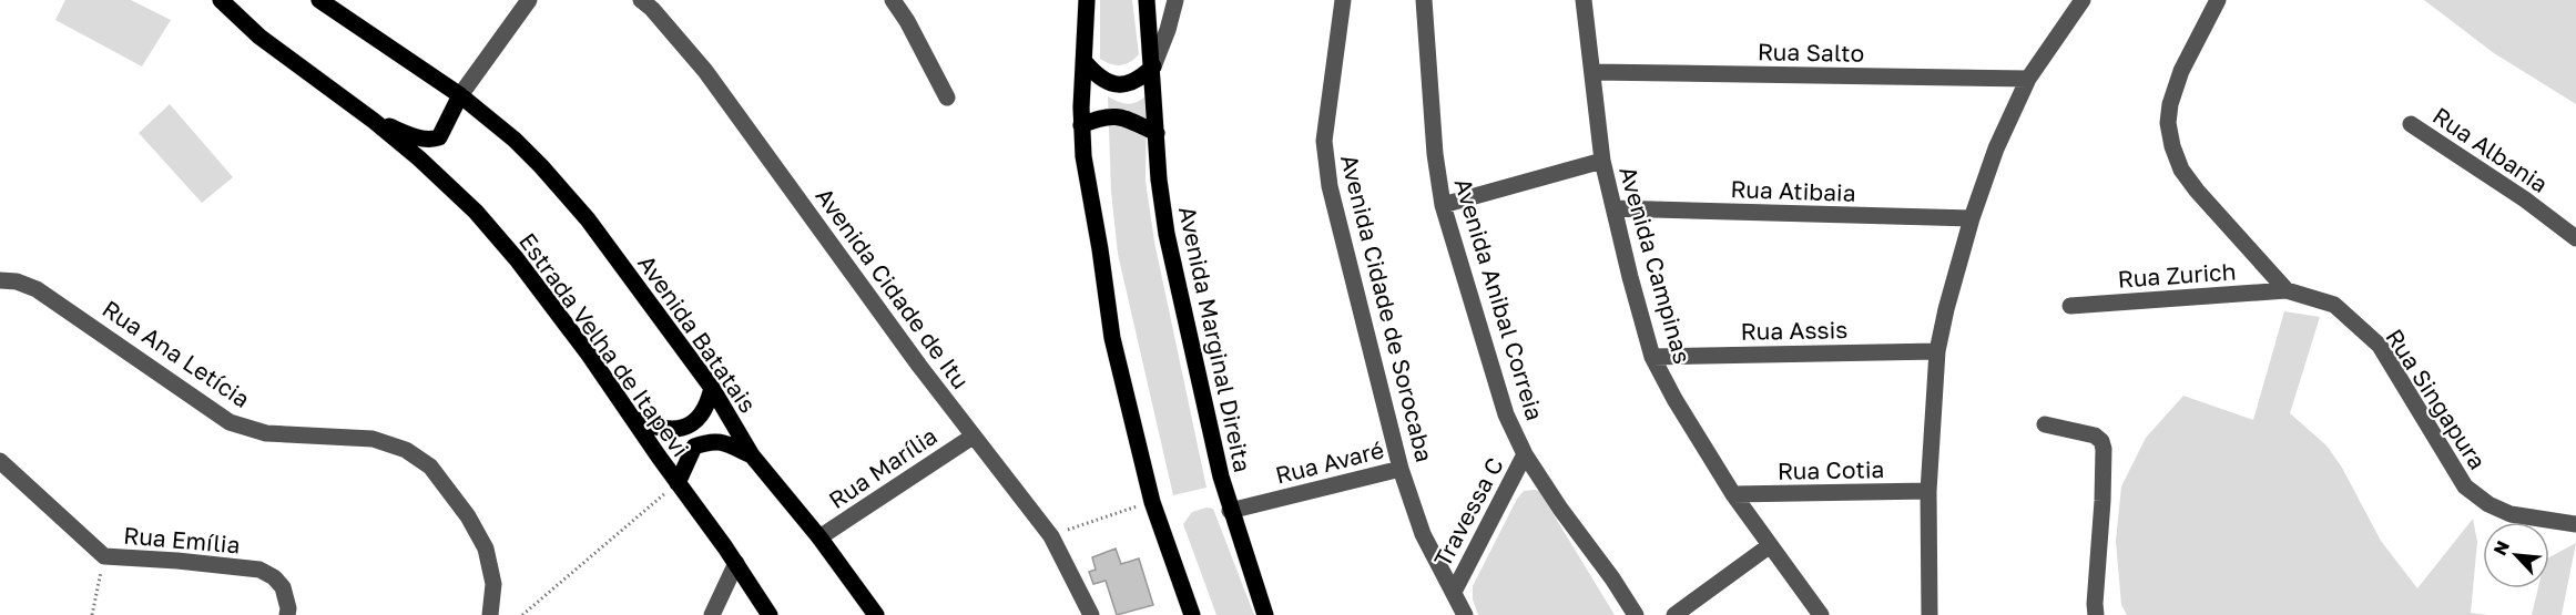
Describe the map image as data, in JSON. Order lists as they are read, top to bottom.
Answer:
{
  "streets": {
    "main road": ["Avenida Batatais", "Avenida Marginal Direita", "Estrada Velha de Itapevi"],
    "street": [
      "Rua Salto",
      "Rua Albania",
      "Rua Atibaia",
      "Avenida Campinas",
      "Rua Zurich",
      "Avenida Cidade de Itu",
      "Avenida Anibal Correia",
      "Avenida Cidade de Sorocaba",
      "Rua Assis",
      "Rua Ana Letícia",
      "Rua Singapura",
      "Rua Avaré",
      "Rua Marília",
      "Rua Cotia",
      "Travessa C",
      "Rua Emília"
    ]
  },
  "crossings": [
    ["Rua Salto", "Avenida Campinas"],
    ["Rua Atibaia", "Avenida Campinas"],
    ["Avenida Campinas", "Rua Assis"],
    ["Avenida Campinas", "Rua Cotia"],
    ["Rua Zurich", "Rua Singapura"],
    ["Avenida Cidade de Itu", "Rua Marília"],
    ["Avenida Anibal Correia", "Travessa C"],
    ["Avenida Cidade de Sorocaba", "Rua Avaré"],
    ["Avenida Cidade de Sorocaba", "Travessa C"],
    ["Avenida Batatais", "Rua Marília"],
    ["Avenida Marginal Direita", "Rua Avaré"]
  ],
  "north": "top left"
}
